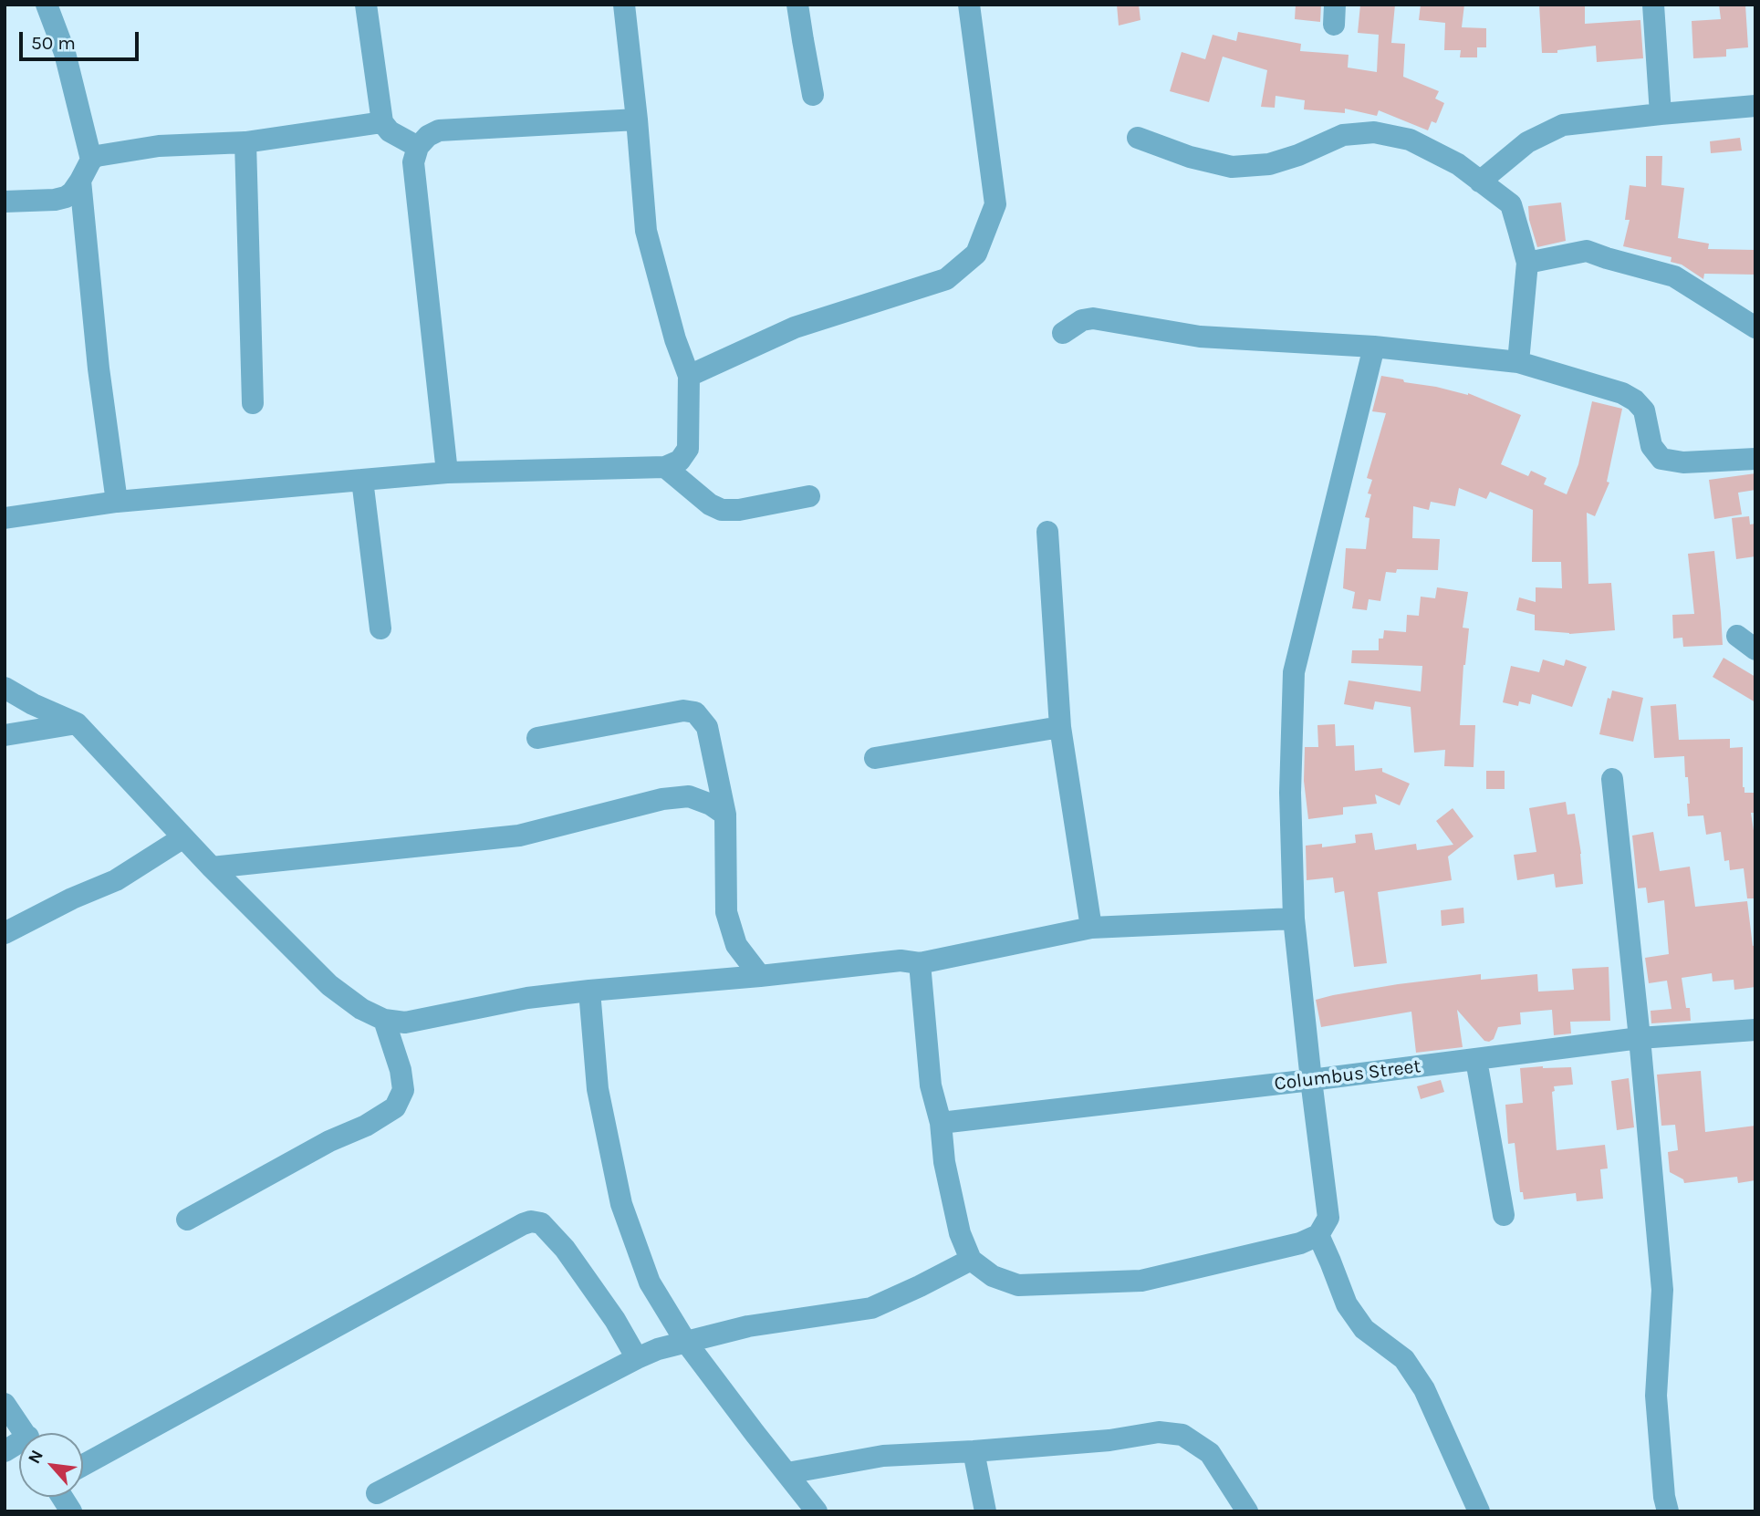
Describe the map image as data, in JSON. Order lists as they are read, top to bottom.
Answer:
{
  "streets": {
    "street": ["Columbus Street"]
  },
  "scale_bar": "50 m",
  "north": "top left"
}
